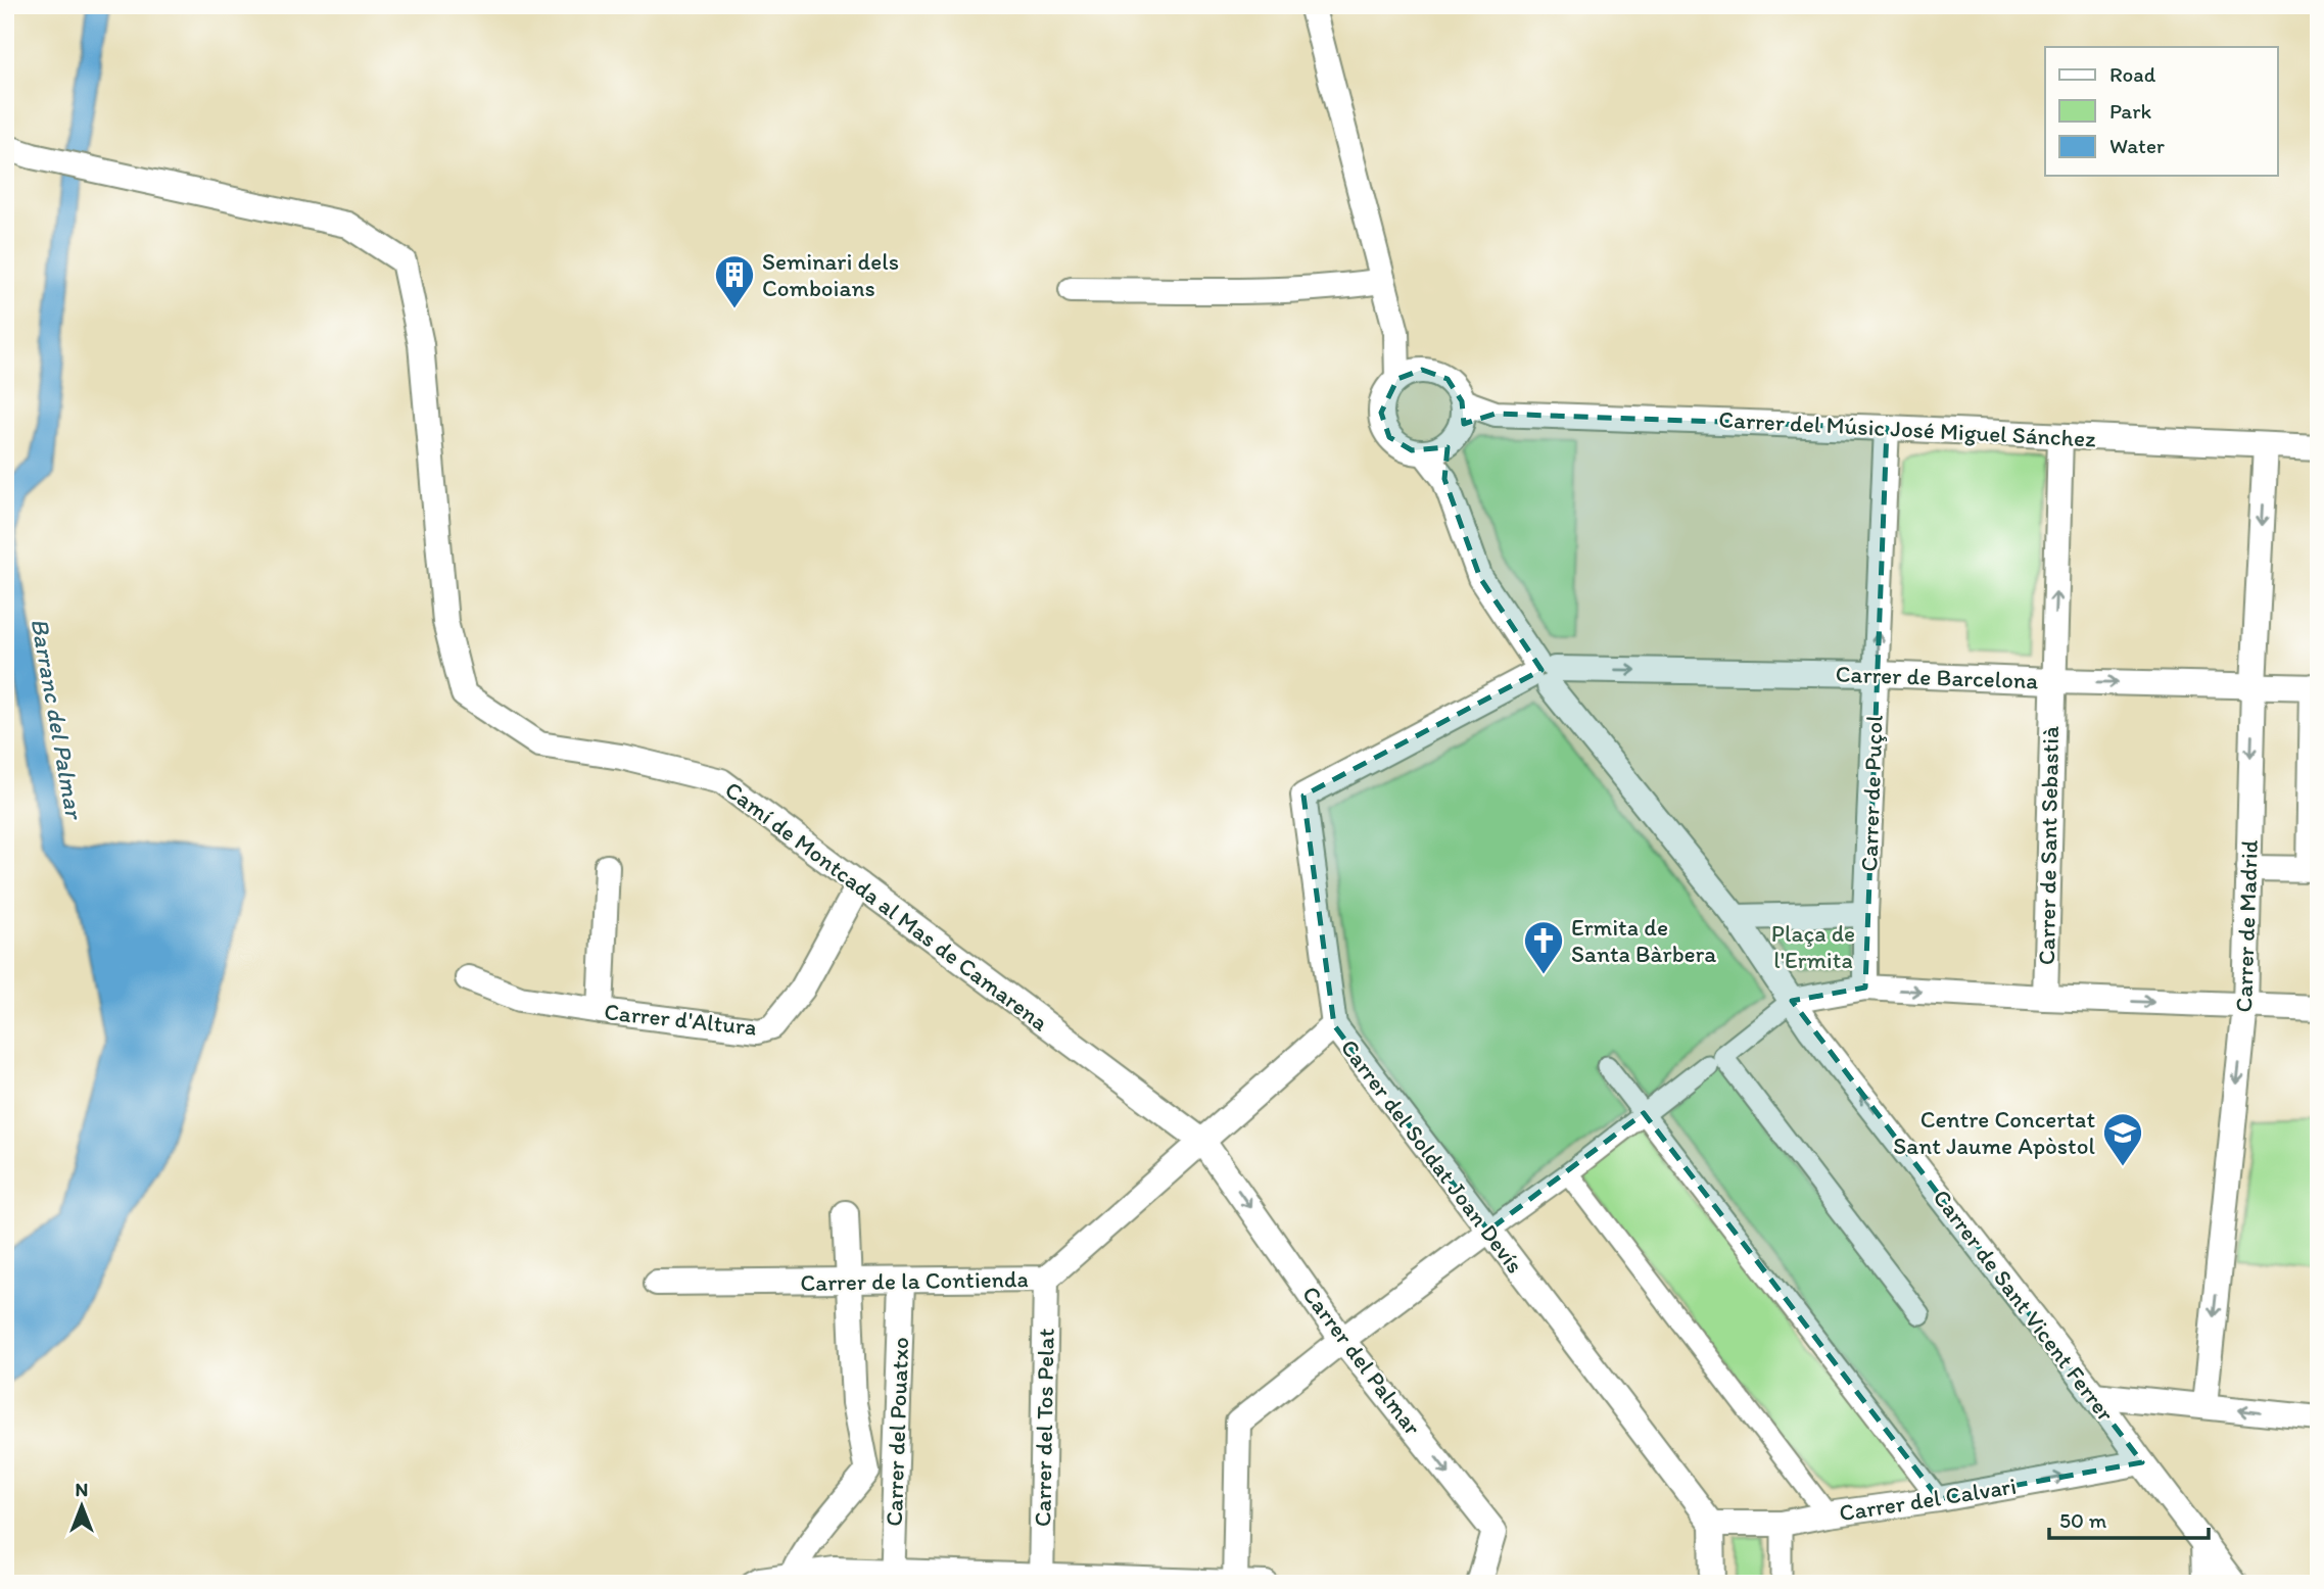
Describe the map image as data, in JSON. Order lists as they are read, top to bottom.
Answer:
{
  "streets": {
    "street": [
      "Carrer del Músic José Miguel Sánchez",
      "Carrer de Barcelona",
      "Carrer de Puçol",
      "Carrer de Sant Sebastià",
      "Camí de Montcada al Mas de Camarena",
      "Carrer de Madrid",
      "Carrer d'Altura",
      "Carrer del Soldat Joan Devís",
      "Carrer de la Contienda",
      "Carrer de Sant Vicent Ferrer",
      "Carrer del Palmar",
      "Carrer del Tos Pelat",
      "Carrer del Pouatxo",
      "Carrer del Calvari"
    ]
  },
  "crossings": [
    ["Carrer del Músic José Miguel Sánchez", "Carrer de Puçol"],
    ["Carrer del Músic José Miguel Sánchez", "Carrer de Sant Sebastià"],
    ["Carrer del Músic José Miguel Sánchez", "Carrer de Madrid"],
    ["Carrer del Músic José Miguel Sánchez", "Carrer de Sant Vicent Ferrer"],
    ["Carrer de Barcelona", "Carrer de Puçol"],
    ["Carrer de Barcelona", "Carrer de Sant Sebastià"],
    ["Carrer de Barcelona", "Carrer de Madrid"],
    ["Carrer de Barcelona", "Carrer del Soldat Joan Devís"],
    ["Carrer de Barcelona", "Carrer de Sant Vicent Ferrer"],
    ["Camí de Montcada al Mas de Camarena", "Carrer d'Altura"],
    ["Camí de Montcada al Mas de Camarena", "Carrer de la Contienda"],
    ["Camí de Montcada al Mas de Camarena", "Carrer del Palmar"],
    ["Carrer del Soldat Joan Devís", "Carrer de la Contienda"],
    ["Carrer del Soldat Joan Devís", "Carrer de Sant Vicent Ferrer"],
    ["Carrer del Soldat Joan Devís", "Carrer del Calvari"],
    ["Carrer de la Contienda", "Carrer del Palmar"],
    ["Carrer de la Contienda", "Carrer del Tos Pelat"],
    ["Carrer de la Contienda", "Carrer del Pouatxo"],
    ["Carrer de Sant Vicent Ferrer", "Carrer del Calvari"]
  ],
  "one_way": [
    "Carrer de Barcelona",
    "Carrer de Puçol",
    "Carrer de Sant Sebastià",
    "Carrer de Madrid",
    "Carrer del Palmar",
    "Carrer del Calvari"
  ],
  "water": ["Barranc del Palmar"],
  "parks": ["Plaça de l'Ermita"],
  "places": {
    "building": ["Seminari dels Comboians"],
    "church": ["Ermita de Santa Bàrbera"],
    "school or university": ["Centre Concertat Sant Jaume Apòstol"]
  },
  "legend": ["Road", "Park", "Water"],
  "scale_bar": "50 m",
  "north": "top"
}
